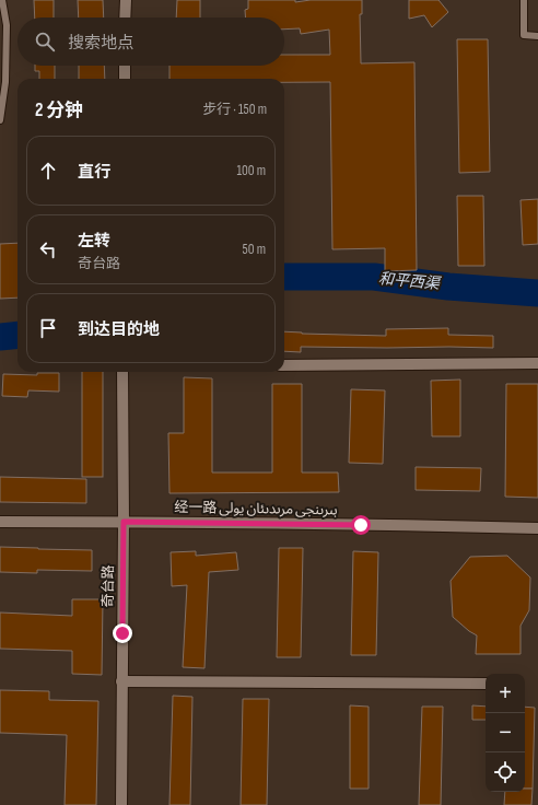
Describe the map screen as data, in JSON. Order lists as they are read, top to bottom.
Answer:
{
  "streets": {
    "street": ["经一路 بىرىنجى مرىدىئان يولى", "奇台路"]
  },
  "crossings": [
    ["经一路 بىرىنجى مرىدىئان يولى", "奇台路"]
  ],
  "water": ["和平西渠"],
  "page": {
    "search": "搜索地点",
    "heading": ["2 分钟", "步行 · 150 m"],
    "list": [
      ["直行", "100 m"],
      ["左转", "奇台路", "50 m"],
      "到达目的地"
    ],
    "map_buttons": ["+", "−"]
  }
}
